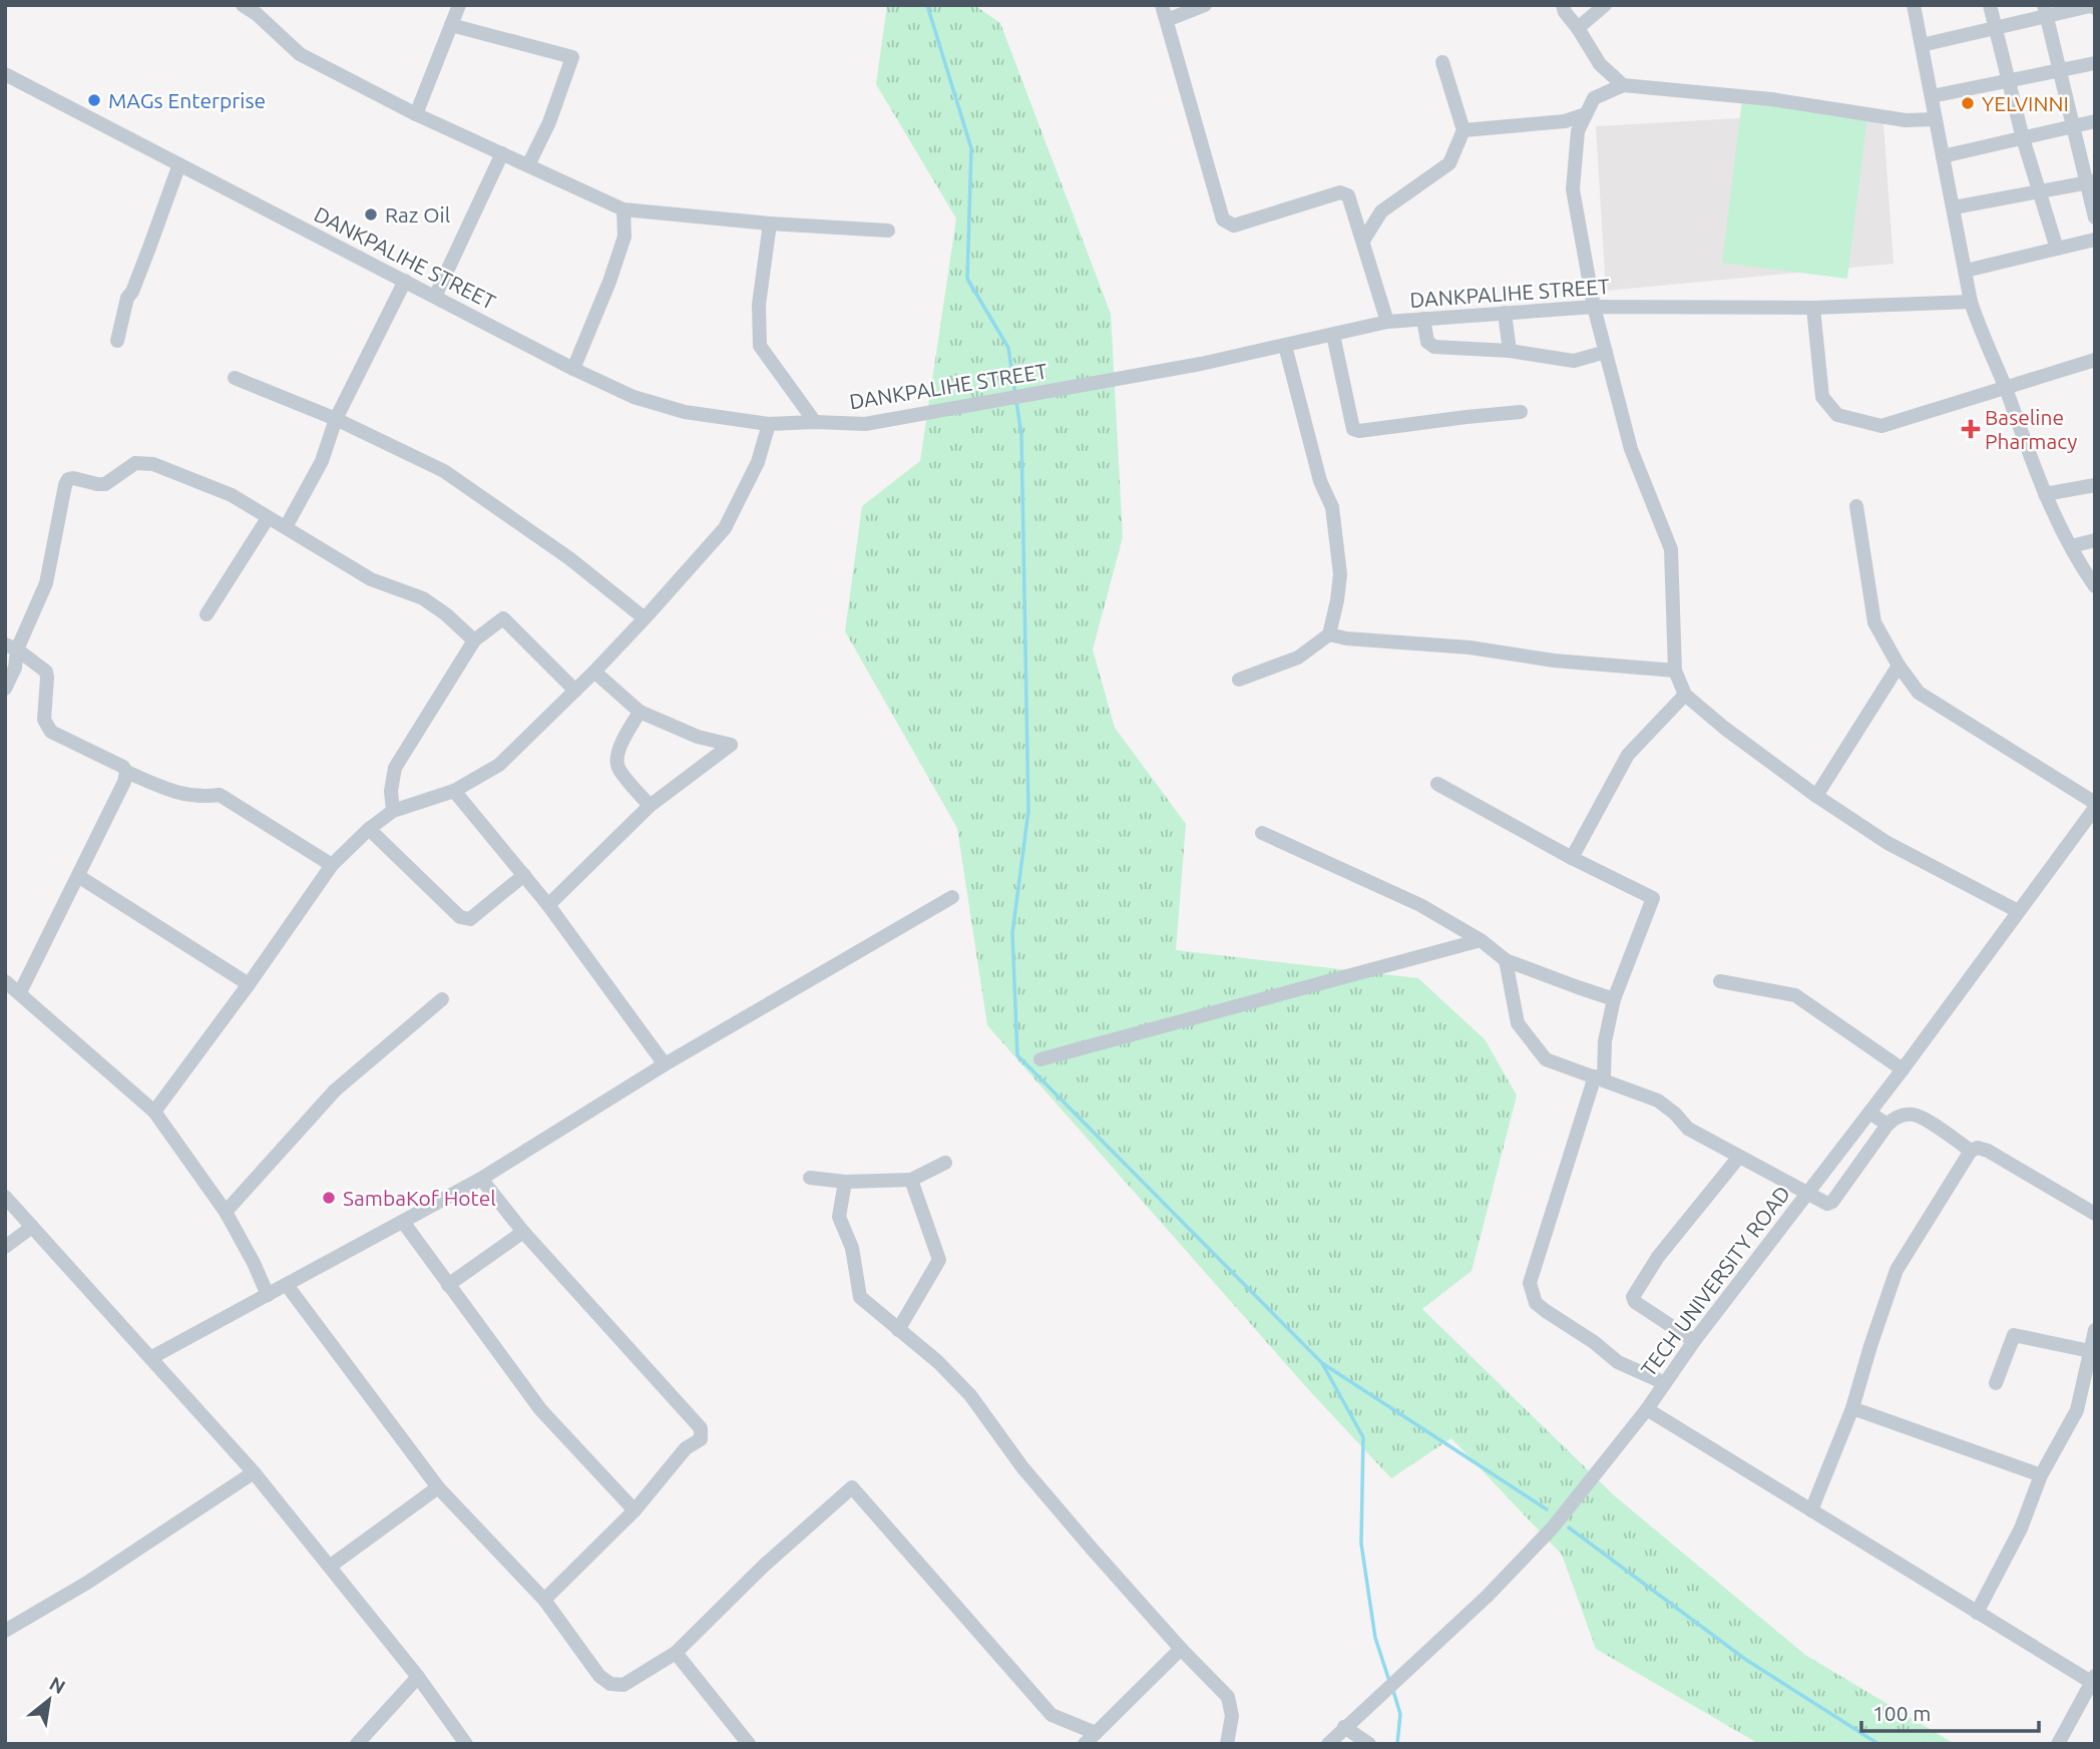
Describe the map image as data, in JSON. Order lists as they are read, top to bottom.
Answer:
{
  "streets": {
    "street": ["DANKPALIHE STREET", "TECH UNIVERSITY ROAD"]
  },
  "places": {
    "other": [
      "MAGs Enterprise",
      "YELVINNI",
      "Raz Oil",
      "SambaKof Hotel"
    ],
    "health": ["Baseline Pharmacy"]
  },
  "scale_bar": "100 m",
  "north": "top right"
}
